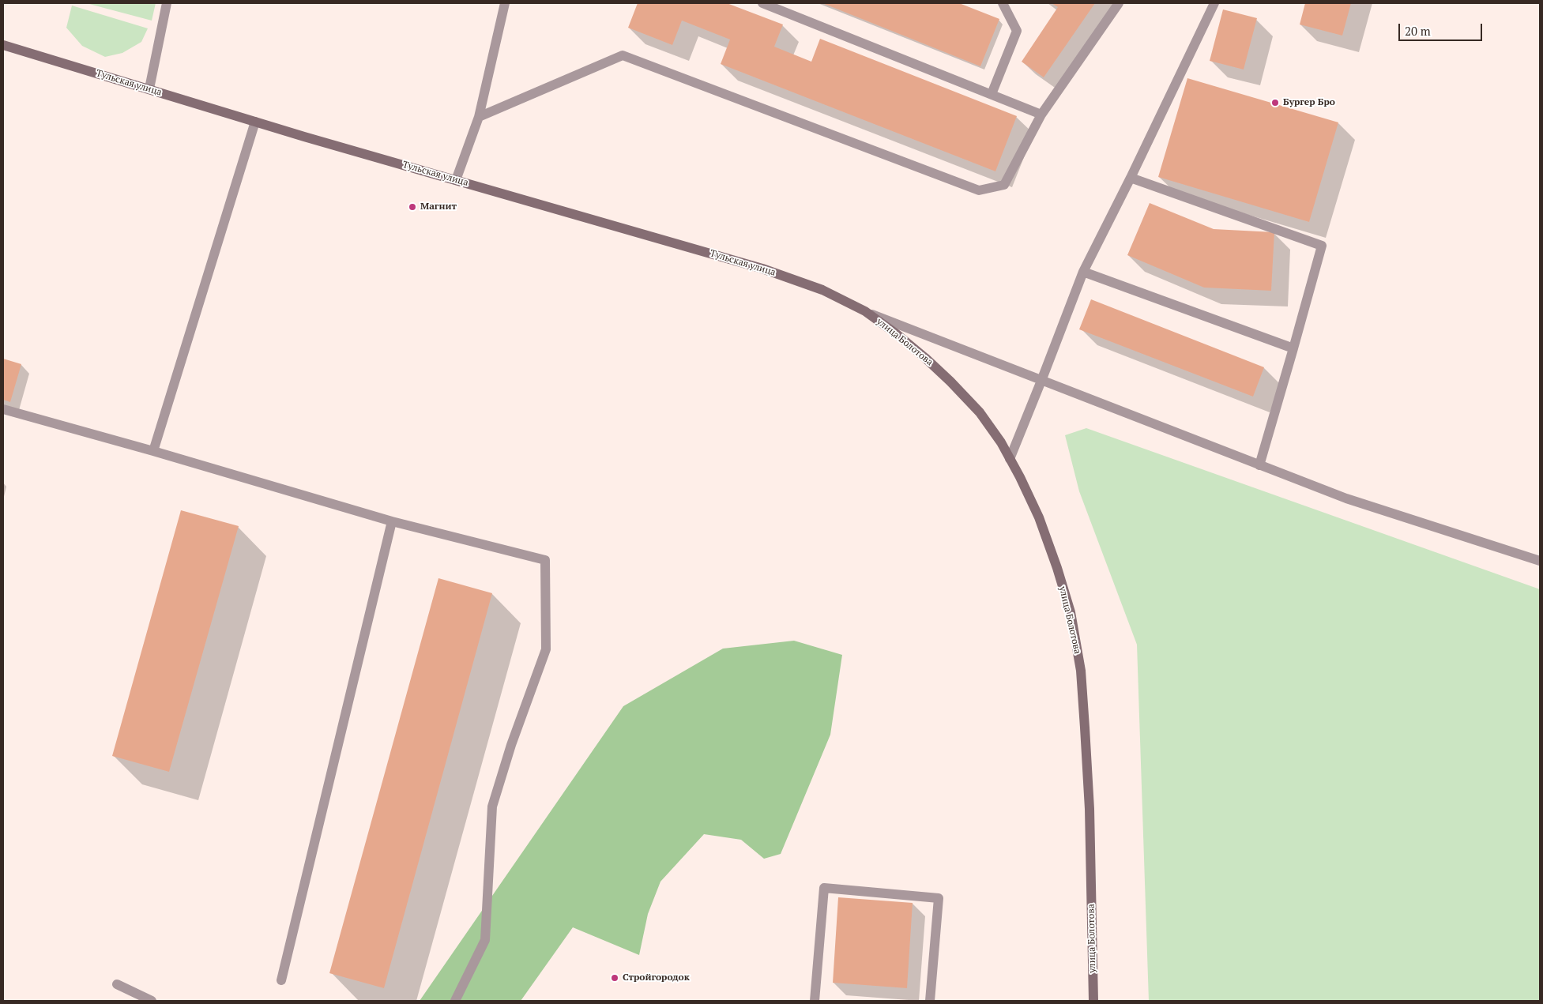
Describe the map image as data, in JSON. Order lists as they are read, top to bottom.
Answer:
{
  "streets": {
    "main road": ["Тульская улица", "улица Болотова"]
  },
  "crossings": [
    ["Тульская улица", "улица Болотова"]
  ],
  "places": ["Бургер Бро", "Магнит", "Стройгородок"],
  "scale_bar": "20 m"
}
